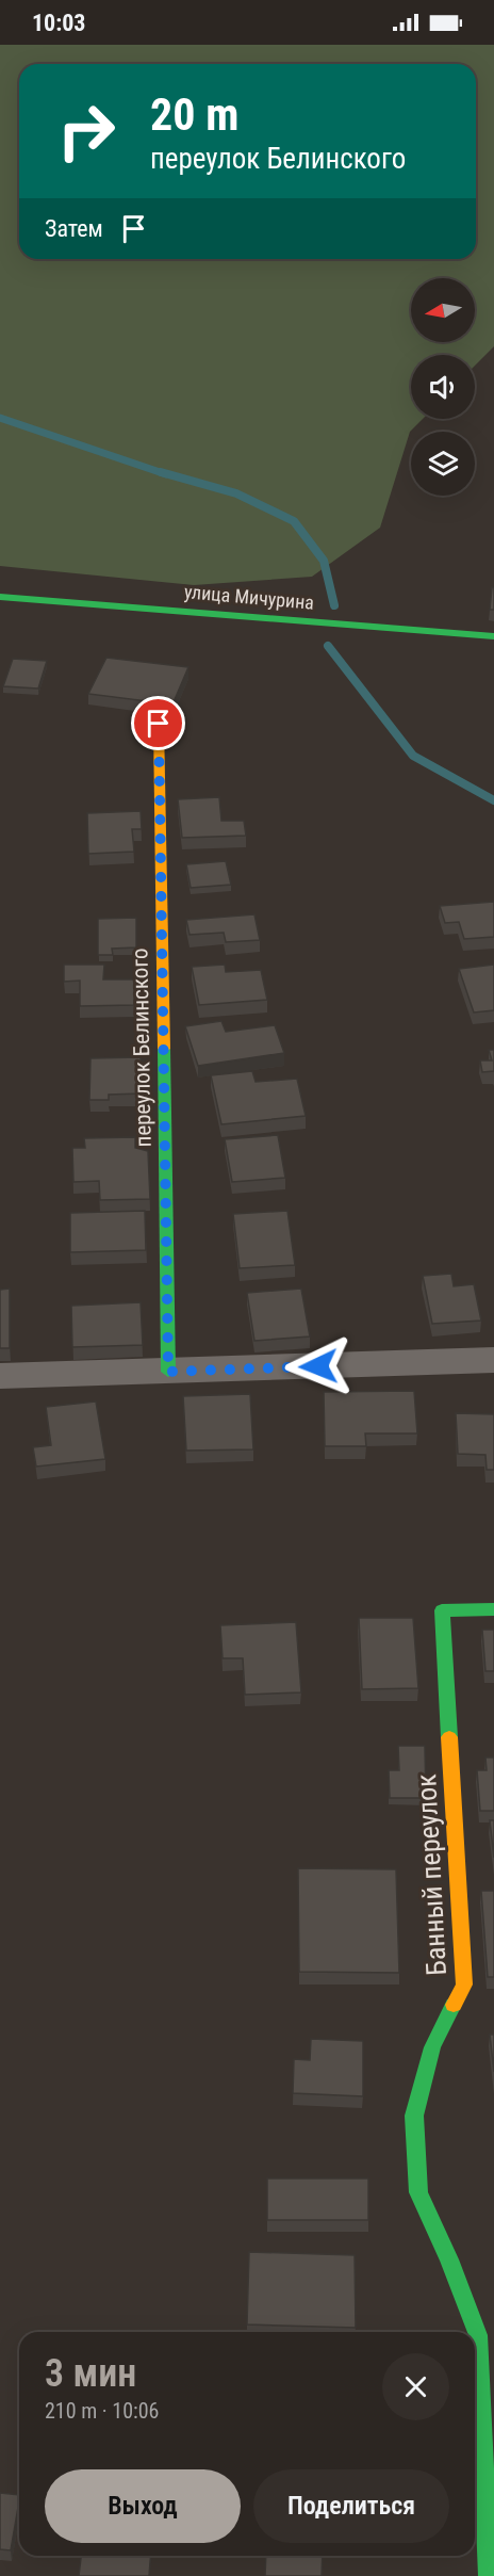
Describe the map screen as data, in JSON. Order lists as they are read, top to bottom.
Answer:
{
  "streets": {
    "street": ["улица Мичурина", "переулок Белинского", "Банный переулок"]
  },
  "north": "left",
  "page": {
    "status": "10:03",
    "turn": ["20 m", "переулок Белинского"],
    "then": "Затем",
    "heading": ["3 мин", "210 m · 10:06"],
    "buttons": ["Выход", "Поделиться"]
  }
}
